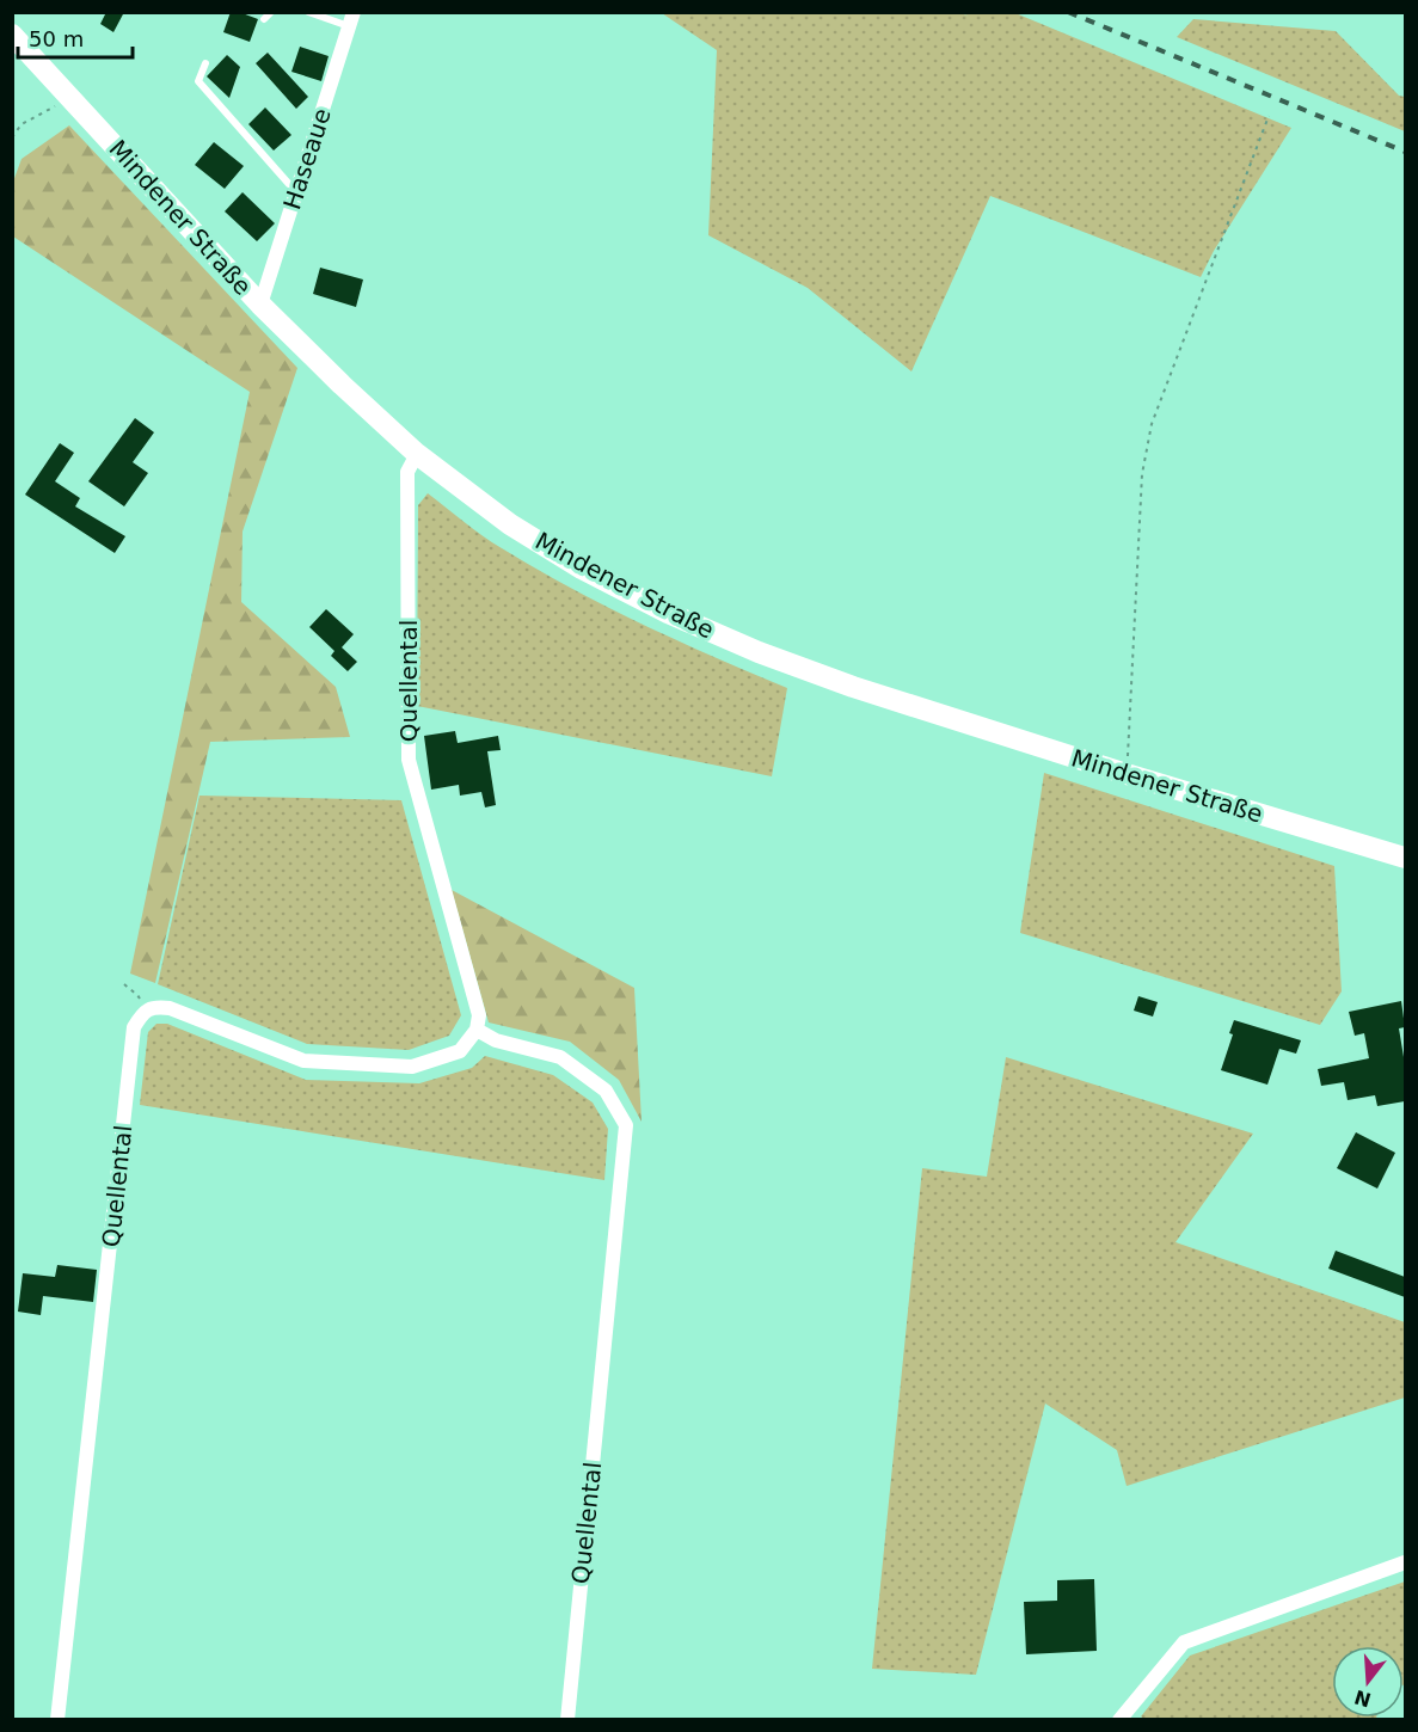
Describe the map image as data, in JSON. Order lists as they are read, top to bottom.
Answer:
{
  "streets": {
    "main road": ["Mindener Straße"],
    "street": ["Haseaue", "Quellental"]
  },
  "crossings": [
    ["Haseaue", "Mindener Straße"],
    ["Mindener Straße", "Quellental"]
  ],
  "scale_bar": "50 m",
  "north": "bottom"
}
